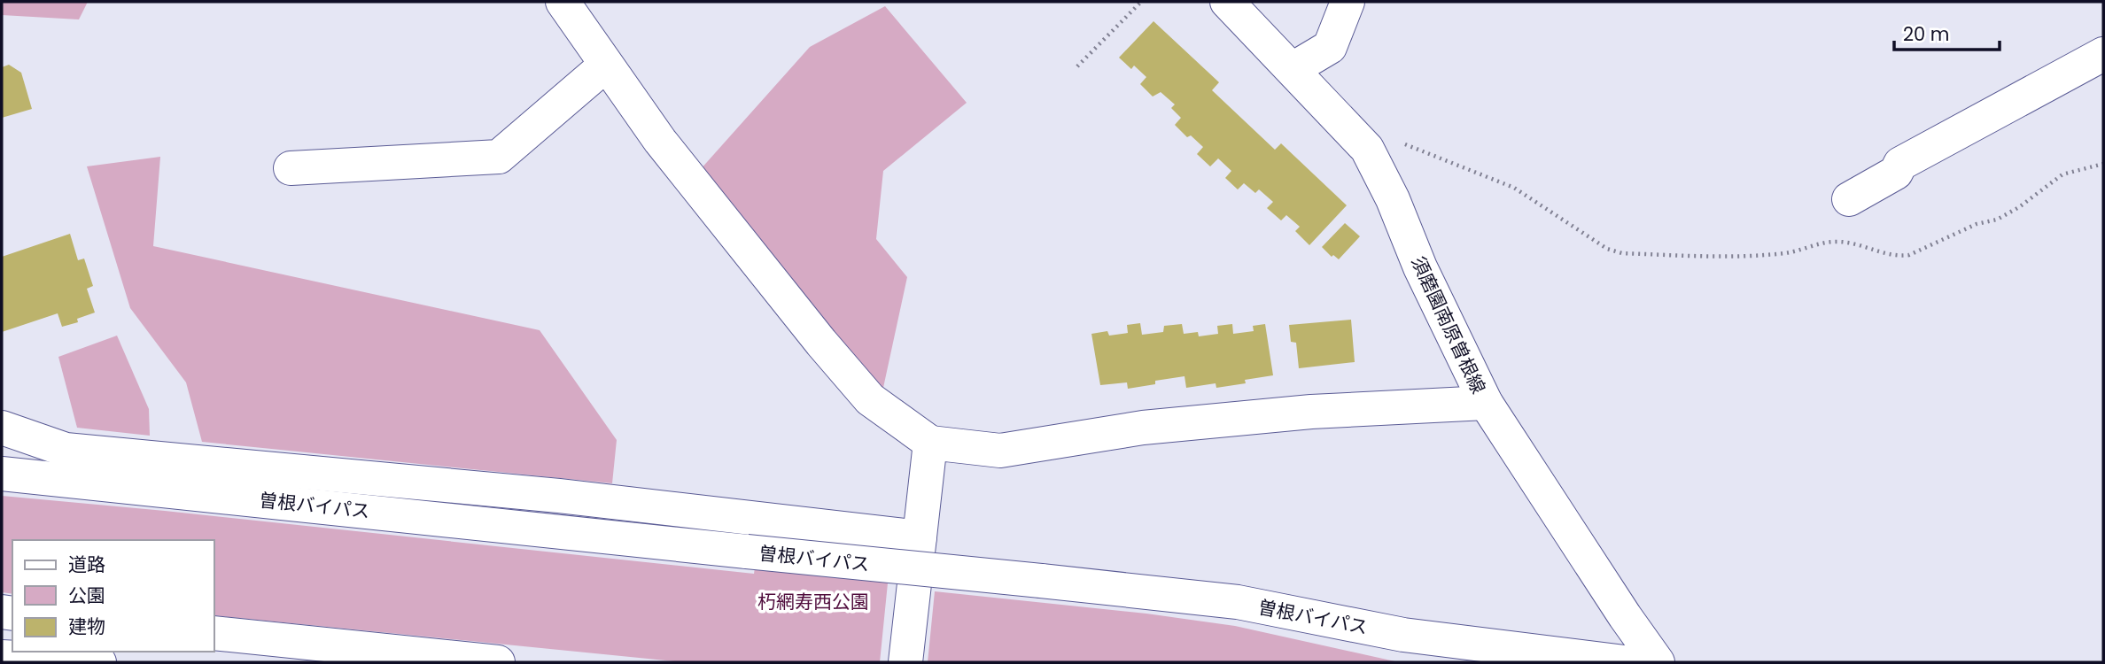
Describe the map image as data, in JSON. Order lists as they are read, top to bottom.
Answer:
{
  "streets": {
    "main road": ["須磨園南原曽根線", "曽根バイパス"]
  },
  "parks": ["朽網寿西公園"],
  "legend": ["道路", "公園", "建物"],
  "scale_bar": "20 m"
}
